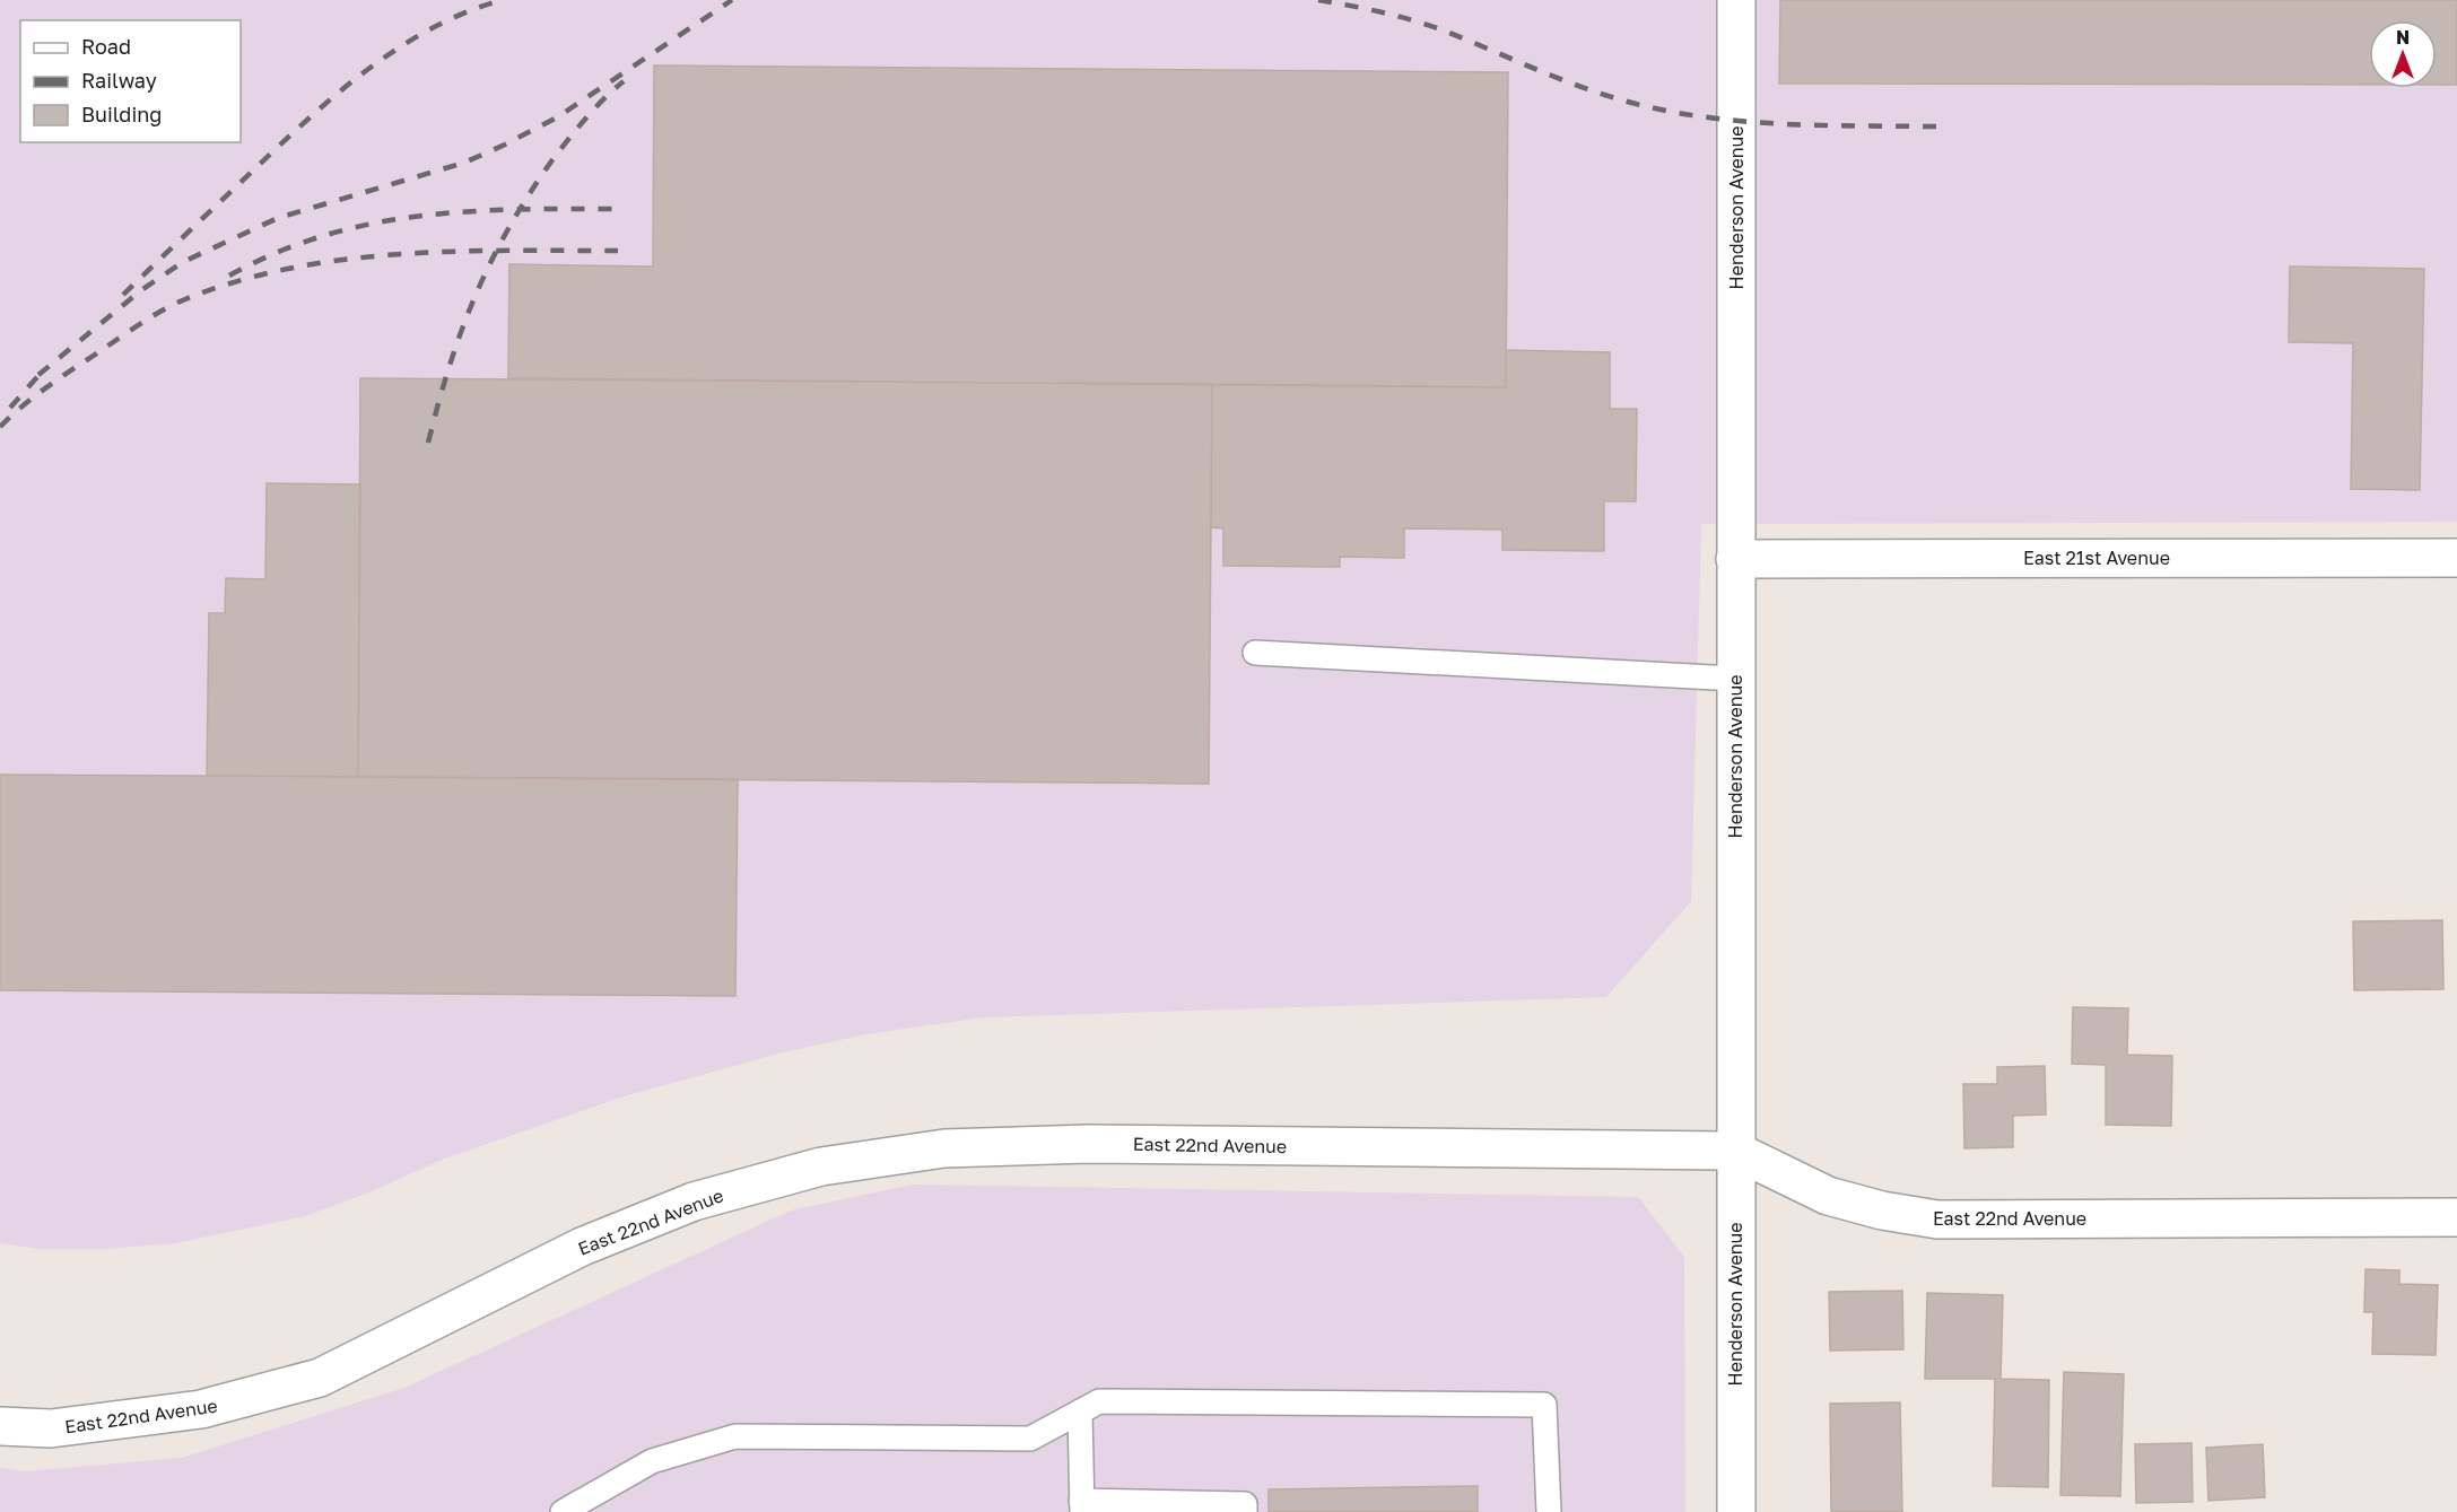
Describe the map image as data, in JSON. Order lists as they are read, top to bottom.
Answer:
{
  "streets": {
    "street": ["Henderson Avenue", "East 21st Avenue", "East 22nd Avenue"]
  },
  "crossings": [
    ["Henderson Avenue", "East 21st Avenue"],
    ["Henderson Avenue", "East 22nd Avenue"]
  ],
  "legend": ["Road", "Railway", "Building"],
  "north": "top"
}
